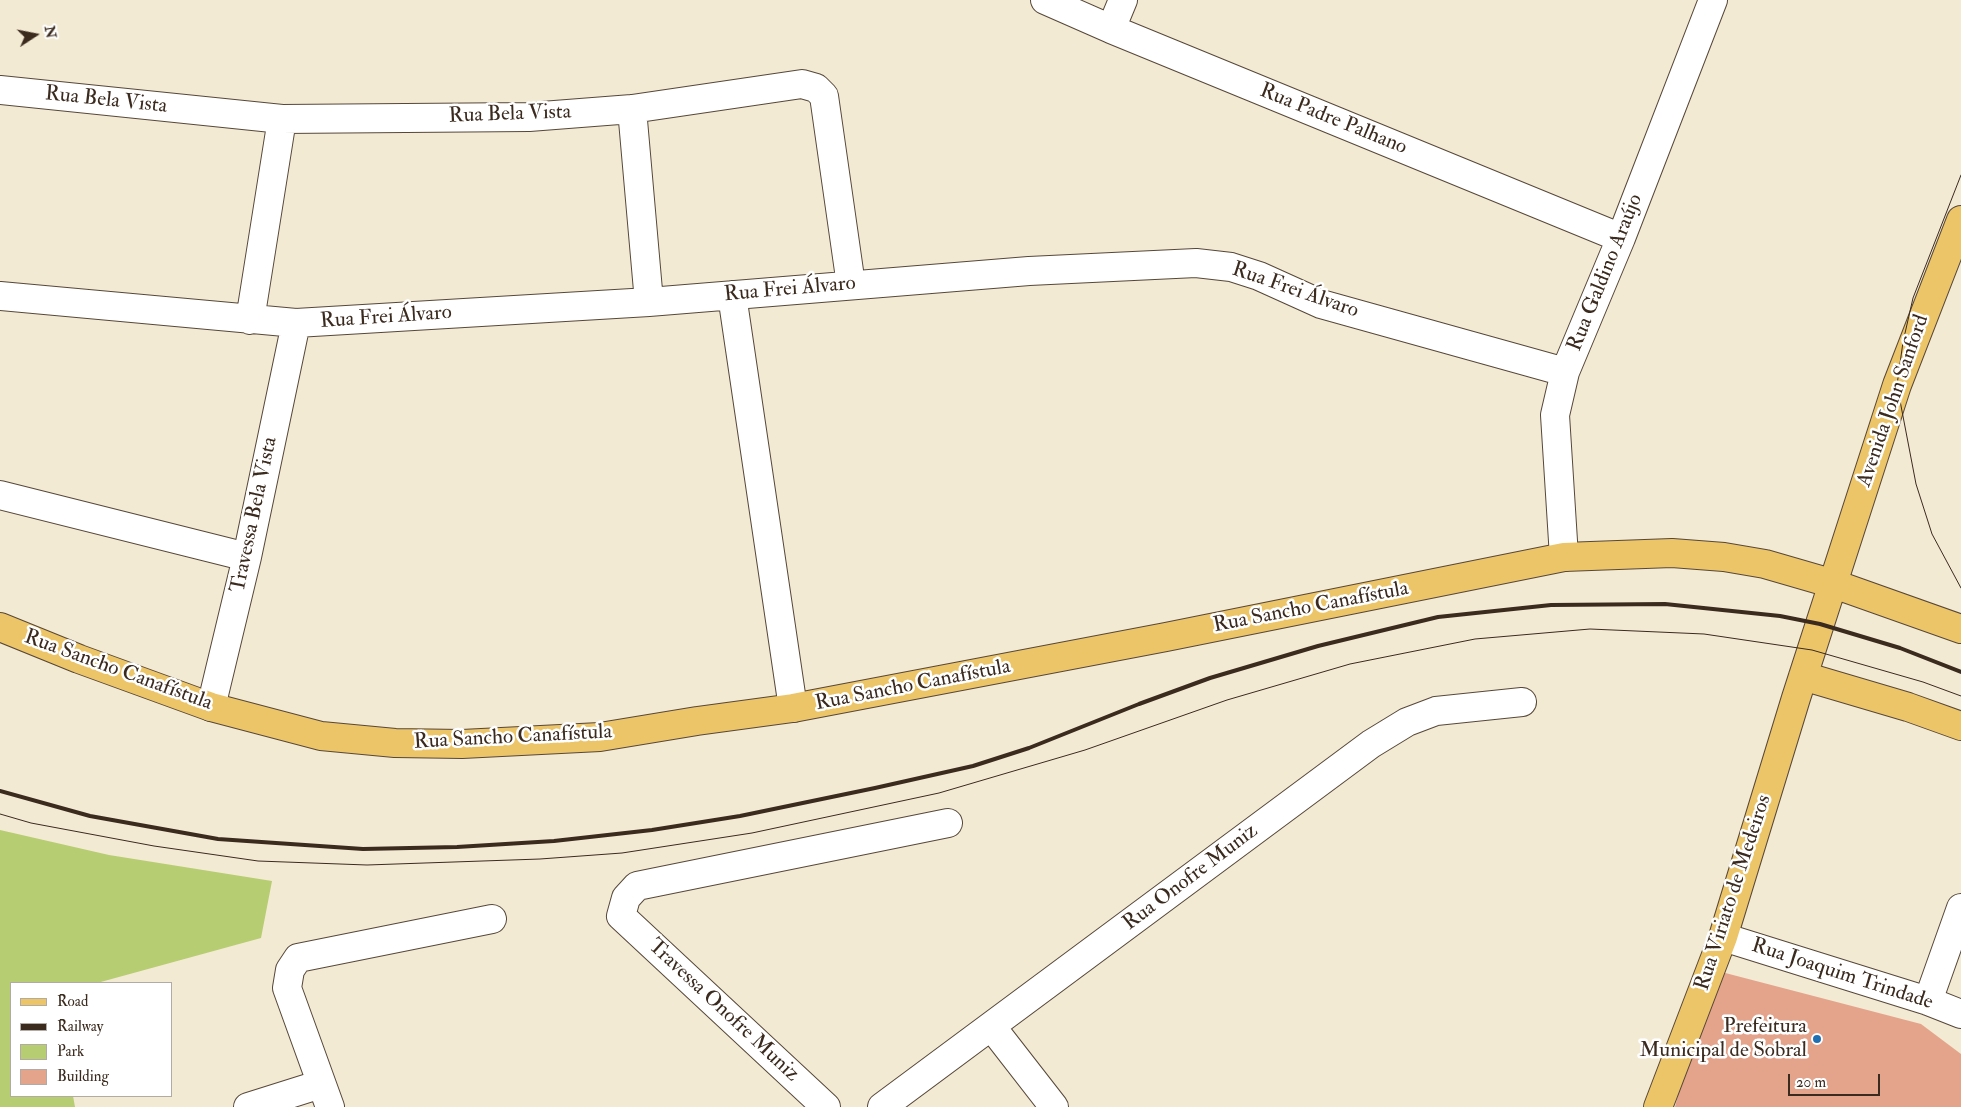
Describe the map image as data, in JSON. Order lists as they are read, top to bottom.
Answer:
{
  "streets": {
    "main road": ["Avenida John Sanford", "Rua Sancho Canafístula", "Rua Viriato de Medeiros"],
    "street": [
      "Rua Bela Vista",
      "Rua Padre Palhano",
      "Rua Galdino Araújo",
      "Rua Frei Álvaro",
      "Travessa Bela Vista",
      "Rua Onofre Muniz",
      "Rua Joaquim Trindade",
      "Travessa Onofre Muniz"
    ]
  },
  "crossings": [
    ["Rua Bela Vista", "Rua Frei Álvaro"],
    ["Rua Padre Palhano", "Rua Galdino Araújo"],
    ["Rua Galdino Araújo", "Rua Frei Álvaro"],
    ["Rua Galdino Araújo", "Rua Sancho Canafístula"],
    ["Rua Frei Álvaro", "Travessa Bela Vista"],
    ["Avenida John Sanford", "Rua Sancho Canafístula"],
    ["Avenida John Sanford", "Rua Viriato de Medeiros"],
    ["Travessa Bela Vista", "Rua Sancho Canafístula"],
    ["Rua Viriato de Medeiros", "Rua Joaquim Trindade"]
  ],
  "places": ["Prefeitura Municipal de Sobral"],
  "legend": [
    "Road",
    "Railway",
    "Park",
    "Building"
  ],
  "scale_bar": "20 m",
  "north": "right"
}
